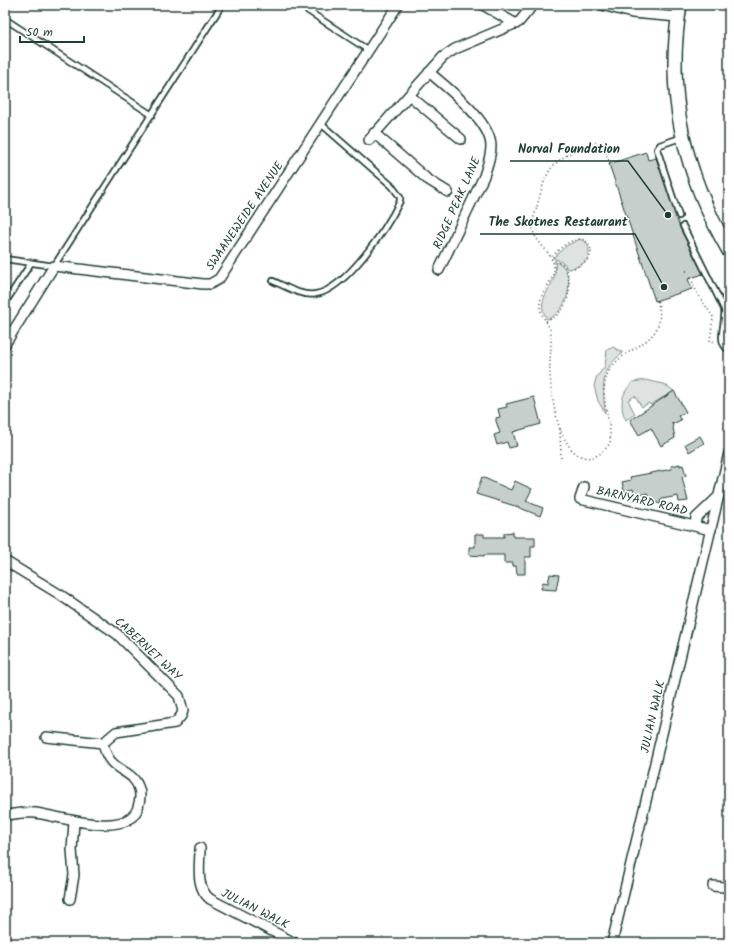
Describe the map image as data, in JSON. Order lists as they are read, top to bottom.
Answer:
{
  "streets": {
    "street": [
      "RIDGE PEAK LANE",
      "SWAANEWEIDE AVENUE",
      "BARNYARD ROAD",
      "CABERNET WAY",
      "JULIAN WALK"
    ]
  },
  "crossings": [
    ["BARNYARD ROAD", "JULIAN WALK"]
  ],
  "places": ["Norval Foundation", "The Skotnes Restaurant"],
  "scale_bar": "50 m"
}
